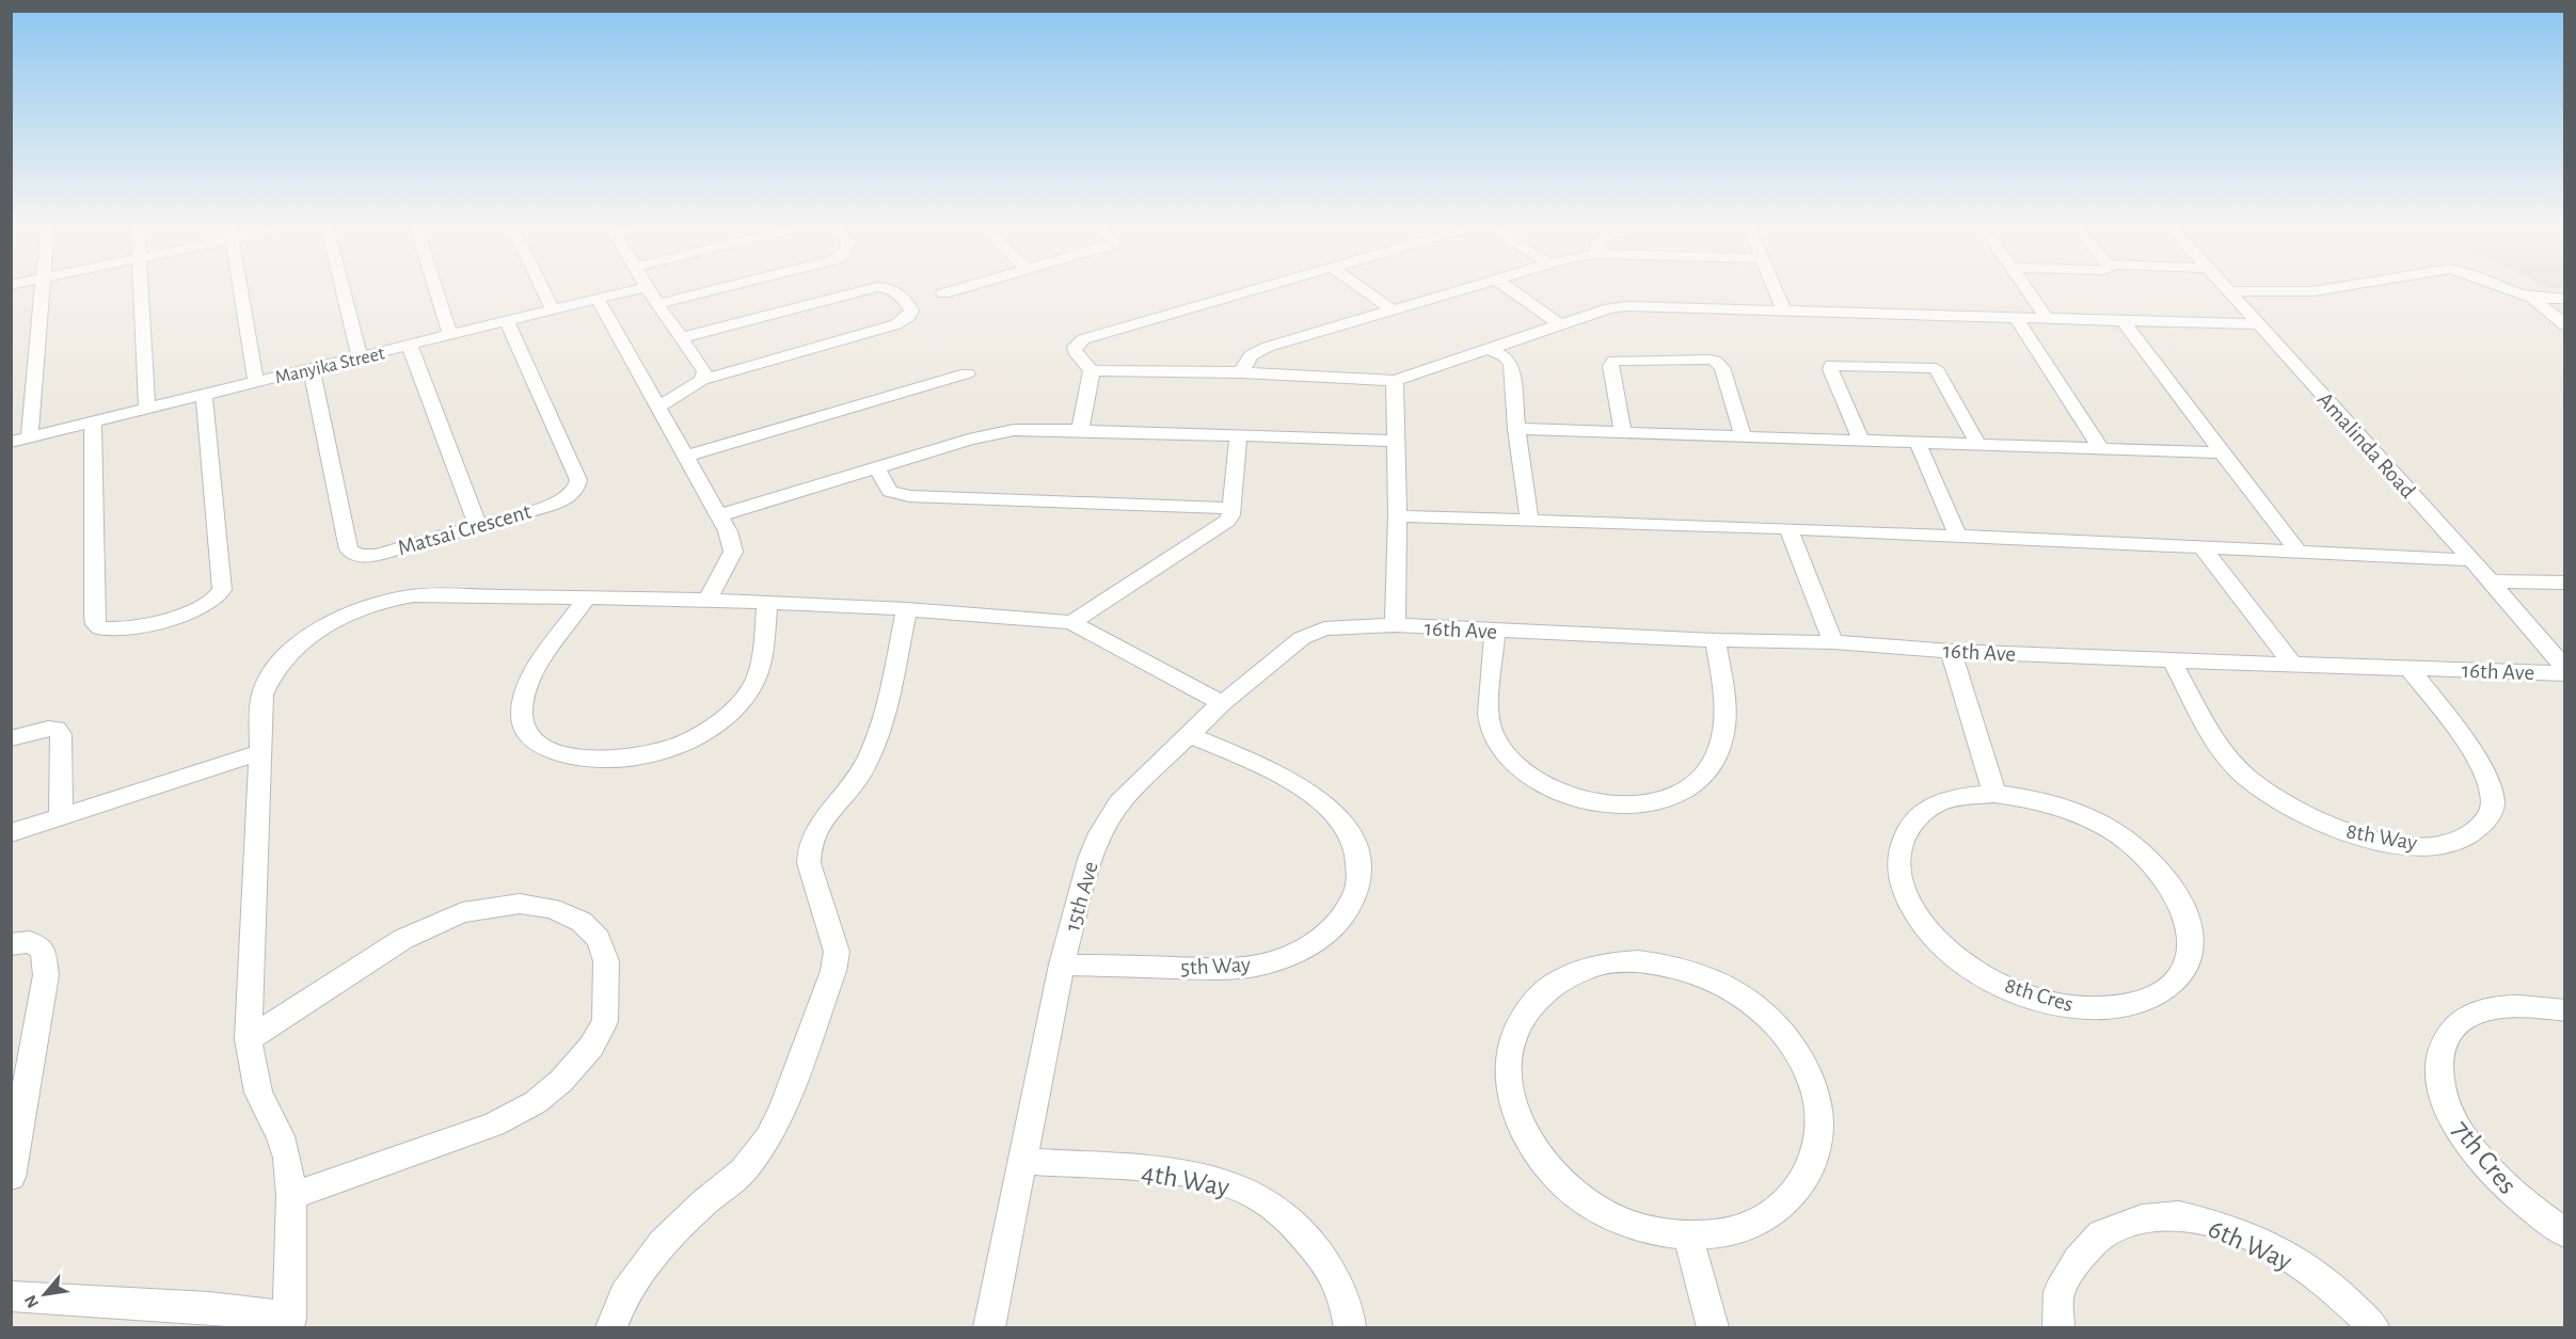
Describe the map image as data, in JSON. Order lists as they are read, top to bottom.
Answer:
{
  "streets": {
    "street": [
      "Manyika Street",
      "Amalinda Road",
      "Matsai Crescent",
      "16th Ave",
      "8th Way",
      "15th Ave",
      "5th Way",
      "8th Cres",
      "7th Cres",
      "4th Way",
      "6th Way"
    ]
  },
  "crossings": [
    ["Manyika Street", "Matsai Crescent"],
    ["Amalinda Road", "16th Ave"],
    ["16th Ave", "8th Way"],
    ["16th Ave", "15th Ave"],
    ["15th Ave", "5th Way"],
    ["15th Ave", "4th Way"]
  ],
  "north": "bottom left"
}
